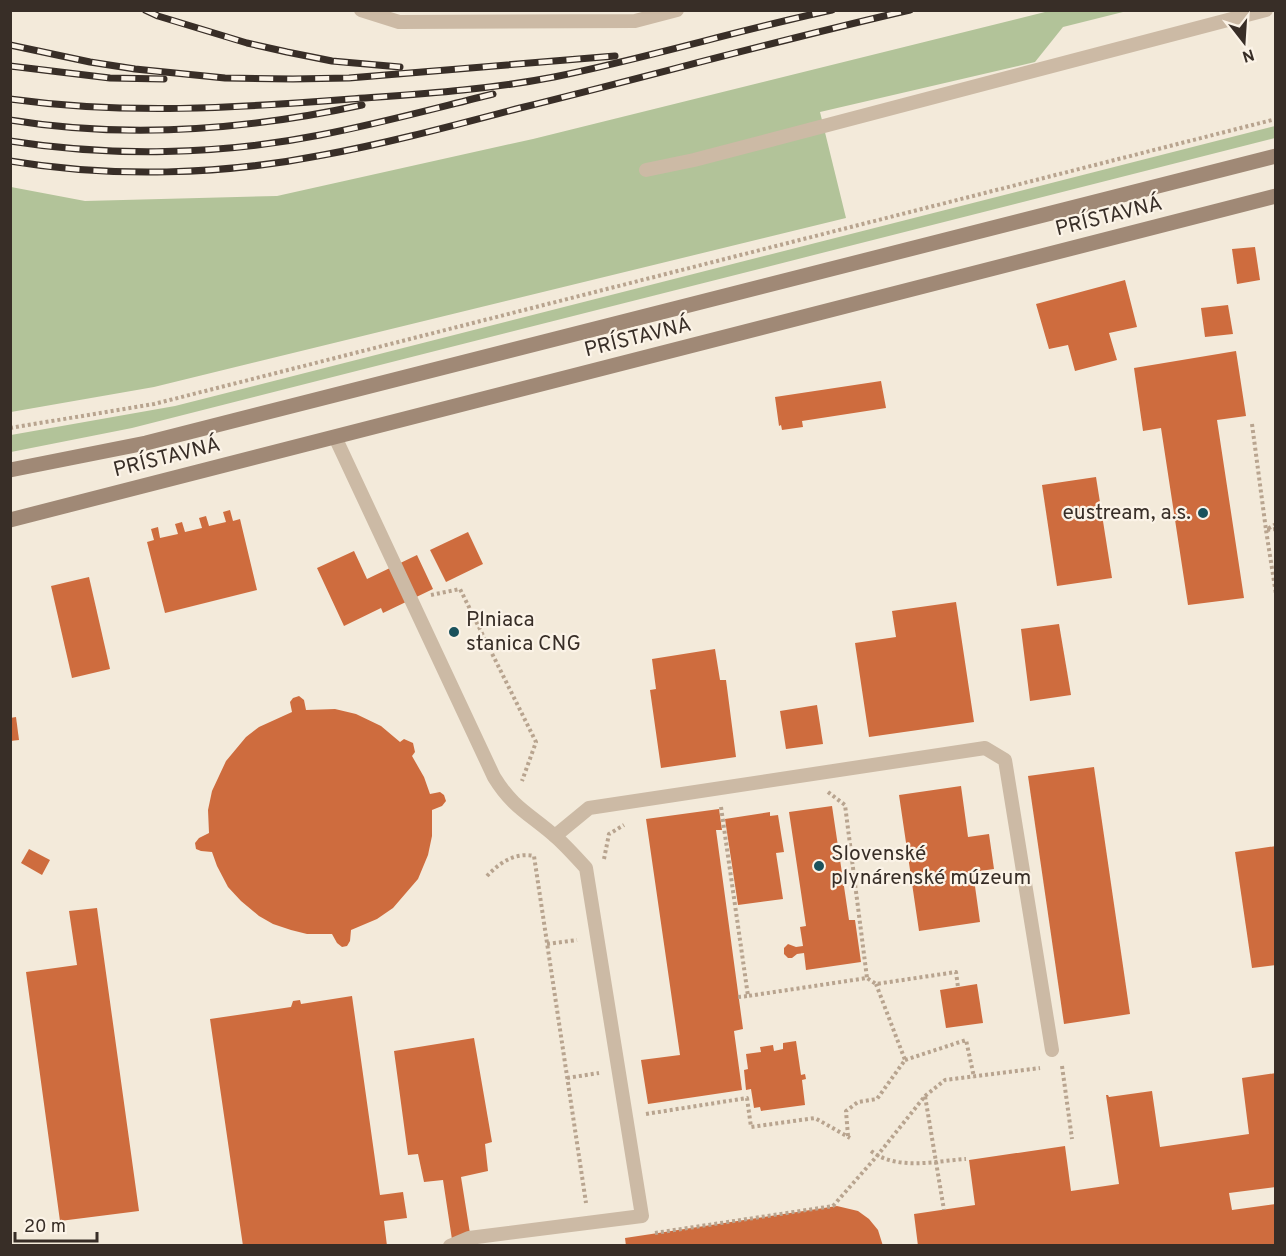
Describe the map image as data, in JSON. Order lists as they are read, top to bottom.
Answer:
{
  "streets": {
    "main road": ["PRÍSTAVNÁ"]
  },
  "places": ["eustream, a.s.", "Plniaca stanica CNG", "Slovenské plynárenské múzeum"],
  "scale_bar": "20 m",
  "north": "bottom"
}
